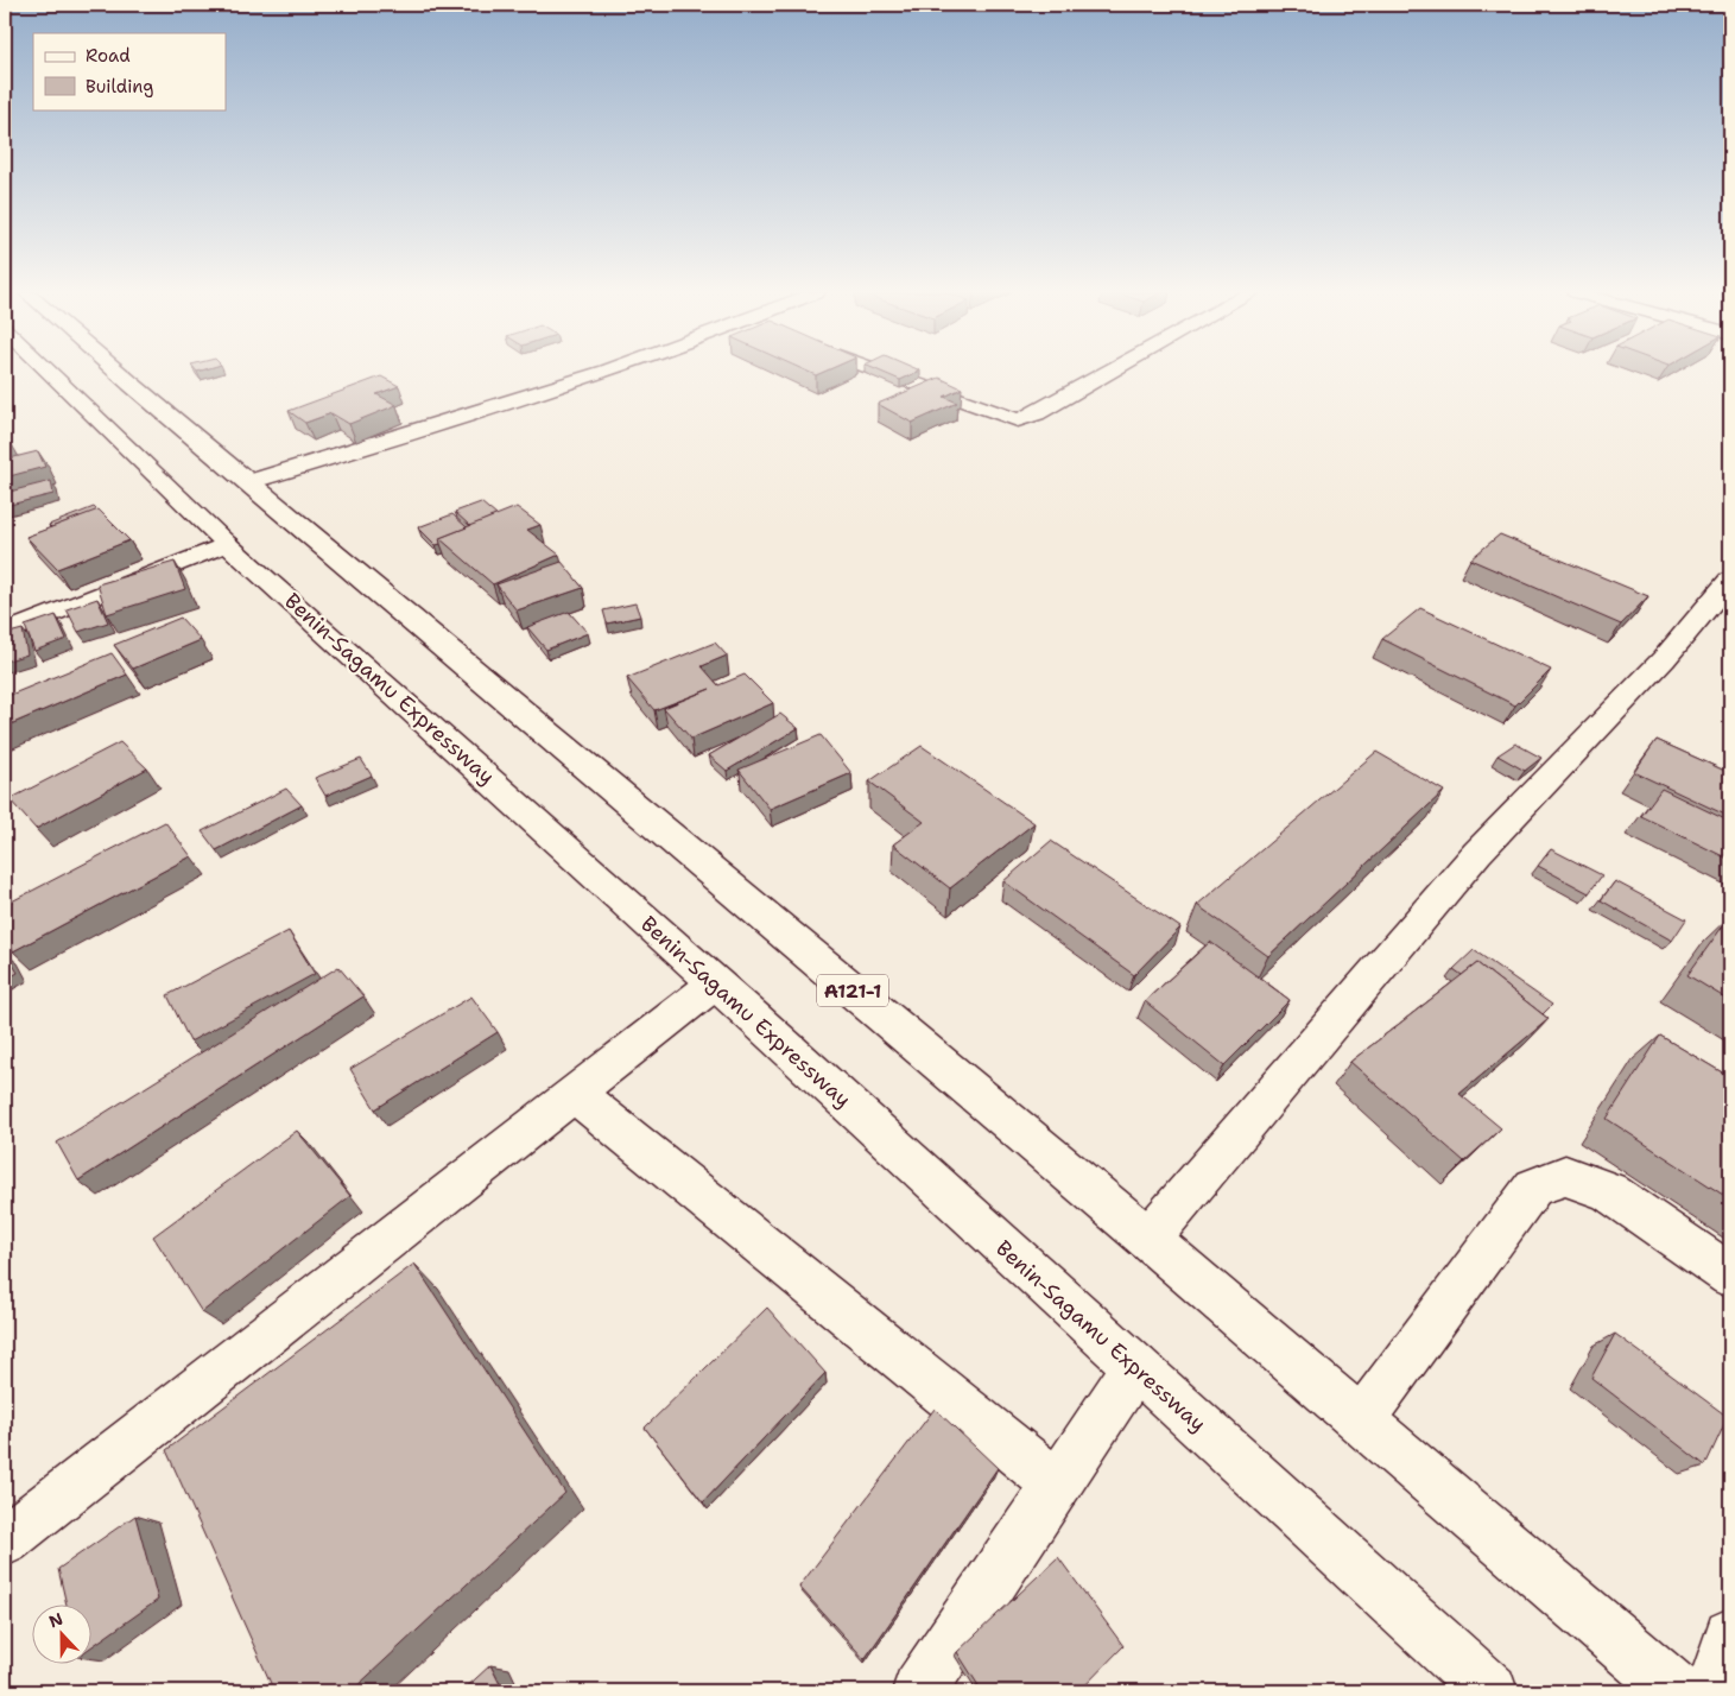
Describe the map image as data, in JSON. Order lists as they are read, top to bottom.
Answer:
{
  "streets": {
    "main road": ["Benin-Sagamu Expressway", "A121-1"]
  },
  "legend": ["Road", "Building"],
  "north": "top"
}
